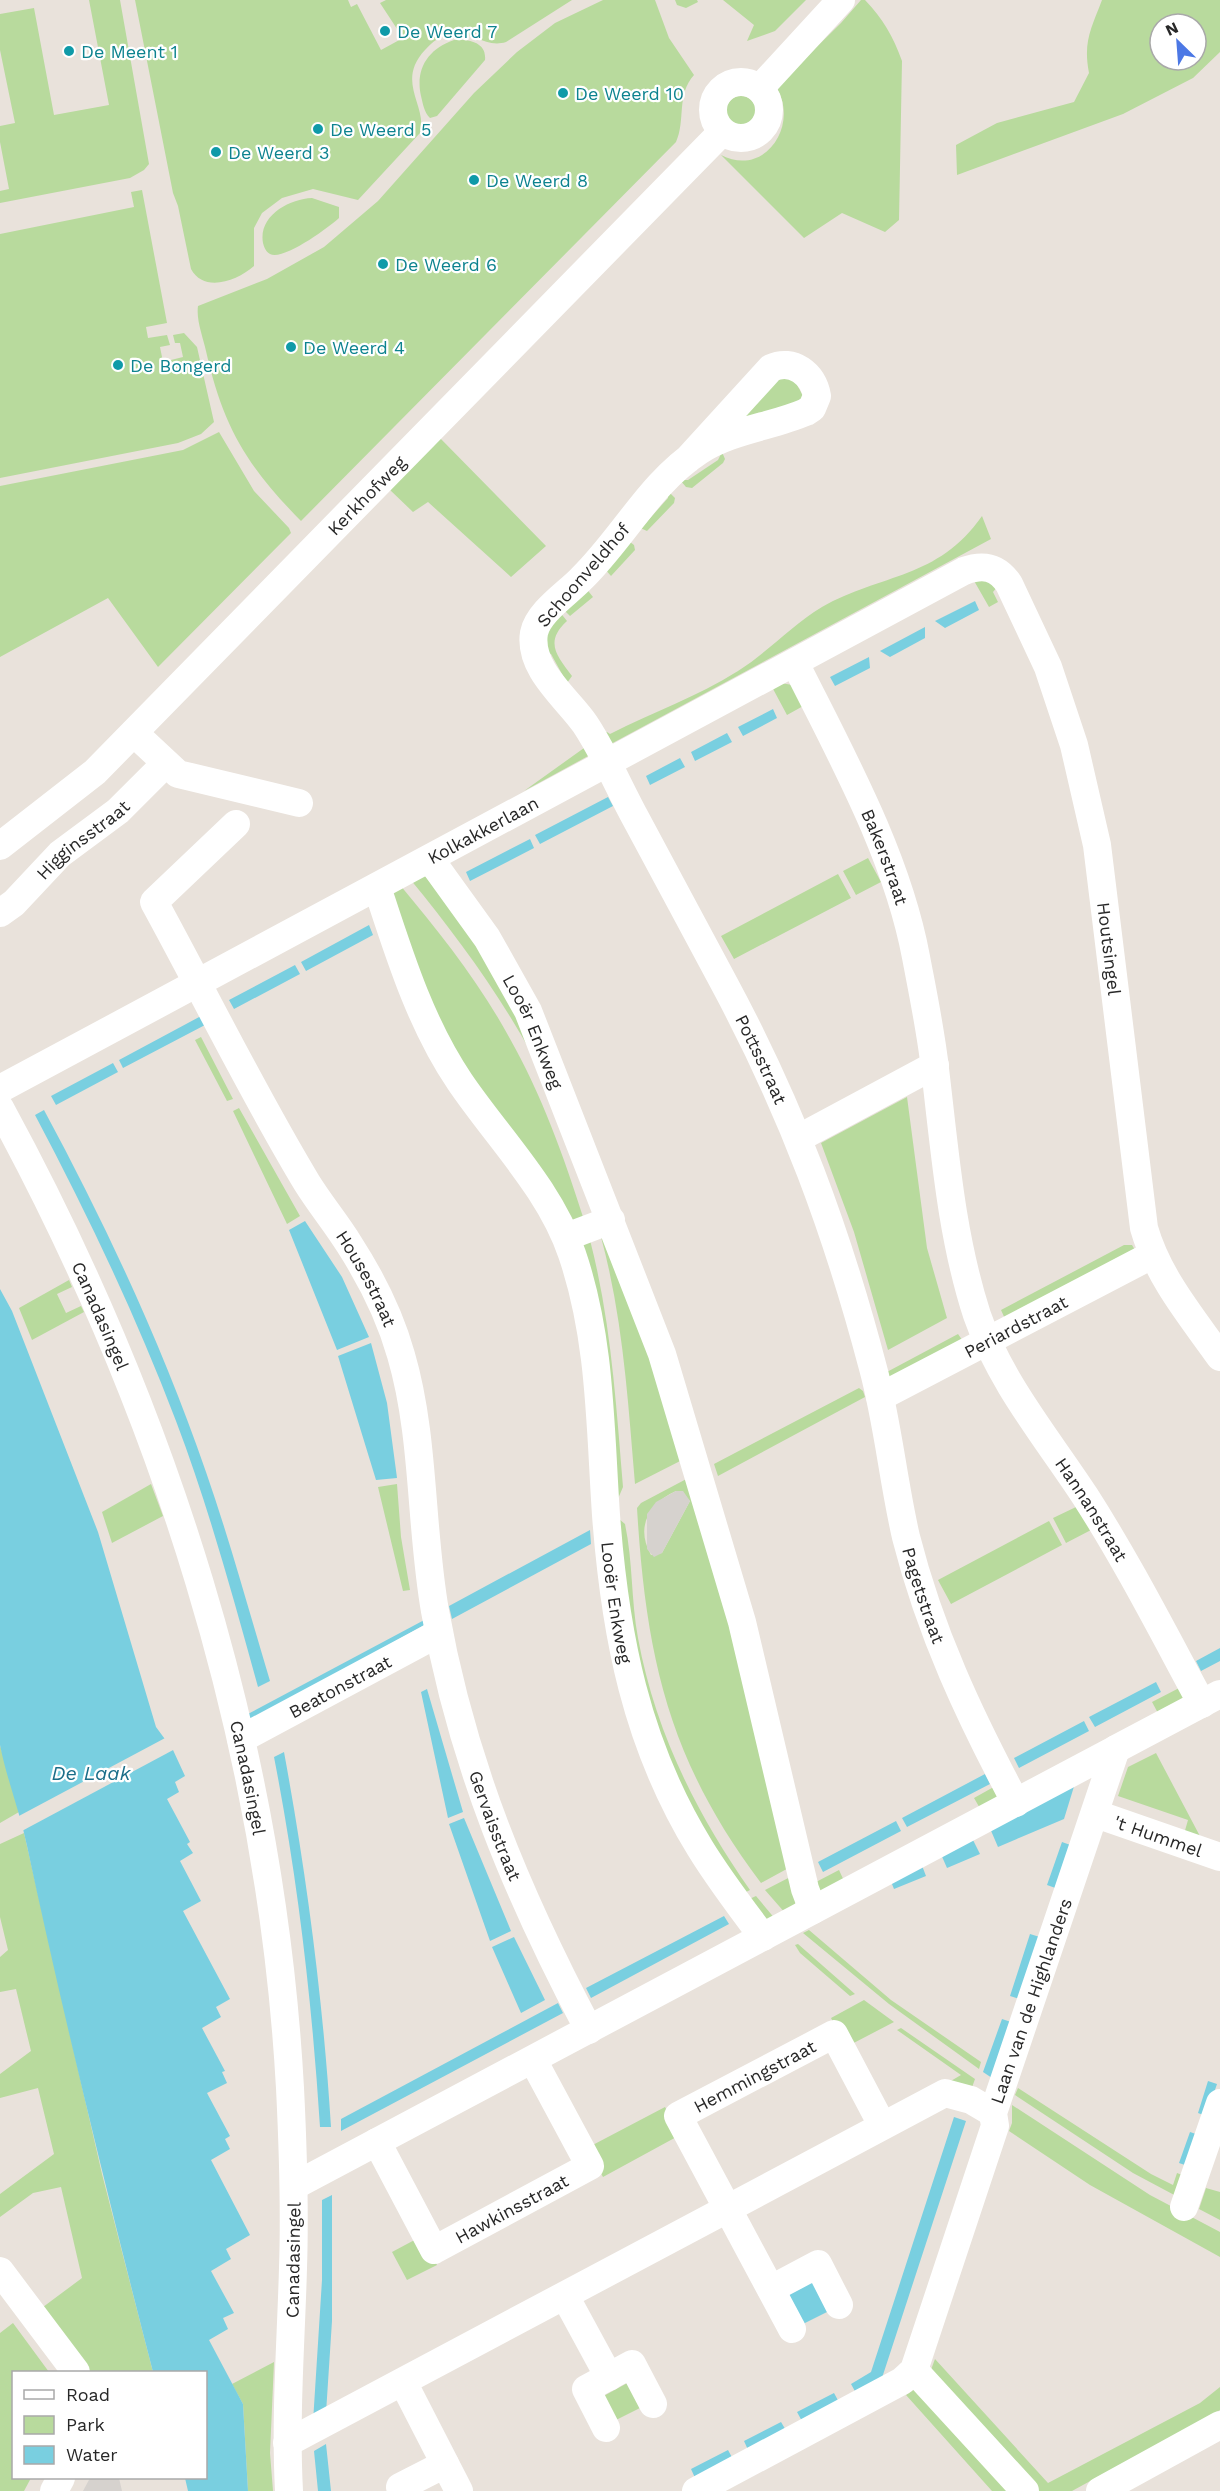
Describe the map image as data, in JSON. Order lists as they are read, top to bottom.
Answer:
{
  "streets": {
    "street": [
      "Kerkhofweg",
      "Schoonveldhof",
      "Kolkakkerlaan",
      "Higginsstraat",
      "Bakerstraat",
      "Houtsingel",
      "Looër Enkweg",
      "Pottsstraat",
      "Housestraat",
      "Canadasingel",
      "Periardstraat",
      "Hannanstraat",
      "Pagetstraat",
      "Beatonstraat",
      "Gervaisstraat",
      "'t Hummel",
      "Laan van de Highlanders",
      "Hemmingstraat",
      "Hawkinsstraat"
    ]
  },
  "crossings": [
    ["Schoonveldhof", "Kolkakkerlaan"],
    ["Schoonveldhof", "Pottsstraat"],
    ["Kolkakkerlaan", "Bakerstraat"],
    ["Kolkakkerlaan", "Houtsingel"],
    ["Kolkakkerlaan", "Looër Enkweg"],
    ["Kolkakkerlaan", "Pottsstraat"],
    ["Kolkakkerlaan", "Housestraat"],
    ["Bakerstraat", "Periardstraat"],
    ["Bakerstraat", "Hannanstraat"],
    ["Houtsingel", "Periardstraat"],
    ["Pottsstraat", "Periardstraat"],
    ["Pottsstraat", "Pagetstraat"],
    ["Housestraat", "Beatonstraat"],
    ["Housestraat", "Gervaisstraat"],
    ["Canadasingel", "Beatonstraat"],
    ["Periardstraat", "Hannanstraat"],
    ["Periardstraat", "Pagetstraat"],
    ["Beatonstraat", "Gervaisstraat"],
    ["'t Hummel", "Laan van de Highlanders"]
  ],
  "water": ["De Laak"],
  "places": [
    "De Weerd 7",
    "De Meent 1",
    "De Weerd 10",
    "De Weerd 5",
    "De Weerd 3",
    "De Weerd 8",
    "De Weerd 6",
    "De Weerd 4",
    "De Bongerd"
  ],
  "legend": ["Road", "Park", "Water"],
  "north": "top left"
}
